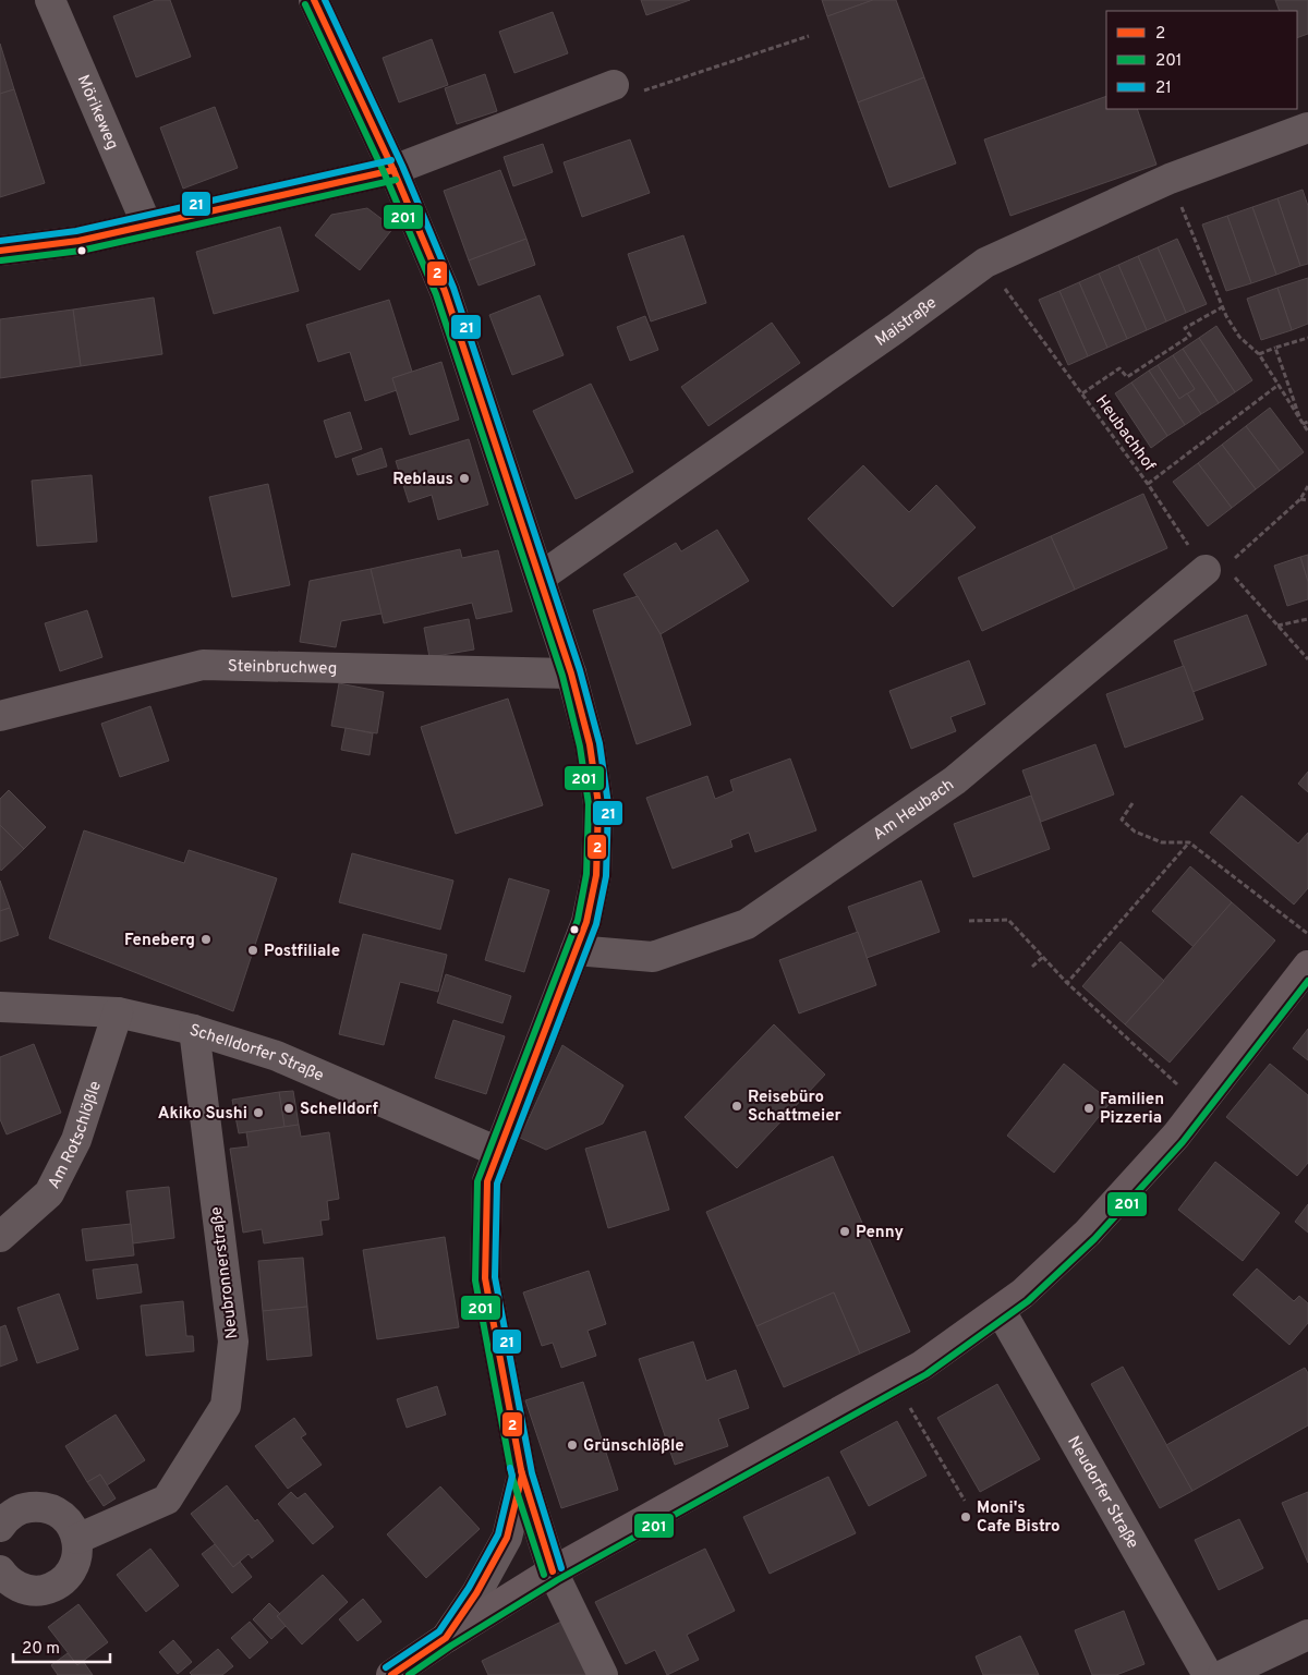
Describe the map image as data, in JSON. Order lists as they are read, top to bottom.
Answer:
{
  "streets": {
    "street": [
      "Mörikeweg",
      "Maistraße",
      "Steinbruchweg",
      "Am Heubach",
      "Schelldorfer Straße",
      "Am Rotschlößle",
      "Neubronnerstraße",
      "Neudorfer Straße"
    ],
    "path": ["Heubachhof"]
  },
  "crossings": [
    ["Heubachhof", "Am Heubach"],
    ["Schelldorfer Straße", "Am Rotschlößle"],
    ["Schelldorfer Straße", "Neubronnerstraße"]
  ],
  "places": [
    "Reblaus",
    "Feneberg",
    "Postfiliale",
    "Reisebüro Schattmeier",
    "Schelldorf",
    "Familien Pizzeria",
    "Akiko Sushi",
    "Penny",
    "Grünschlößle",
    "Moni's Cafe Bistro"
  ],
  "lines": ["transit line 2", "transit line 21", "transit line 201"],
  "legend": ["2", "201", "21"],
  "scale_bar": "20 m"
}
